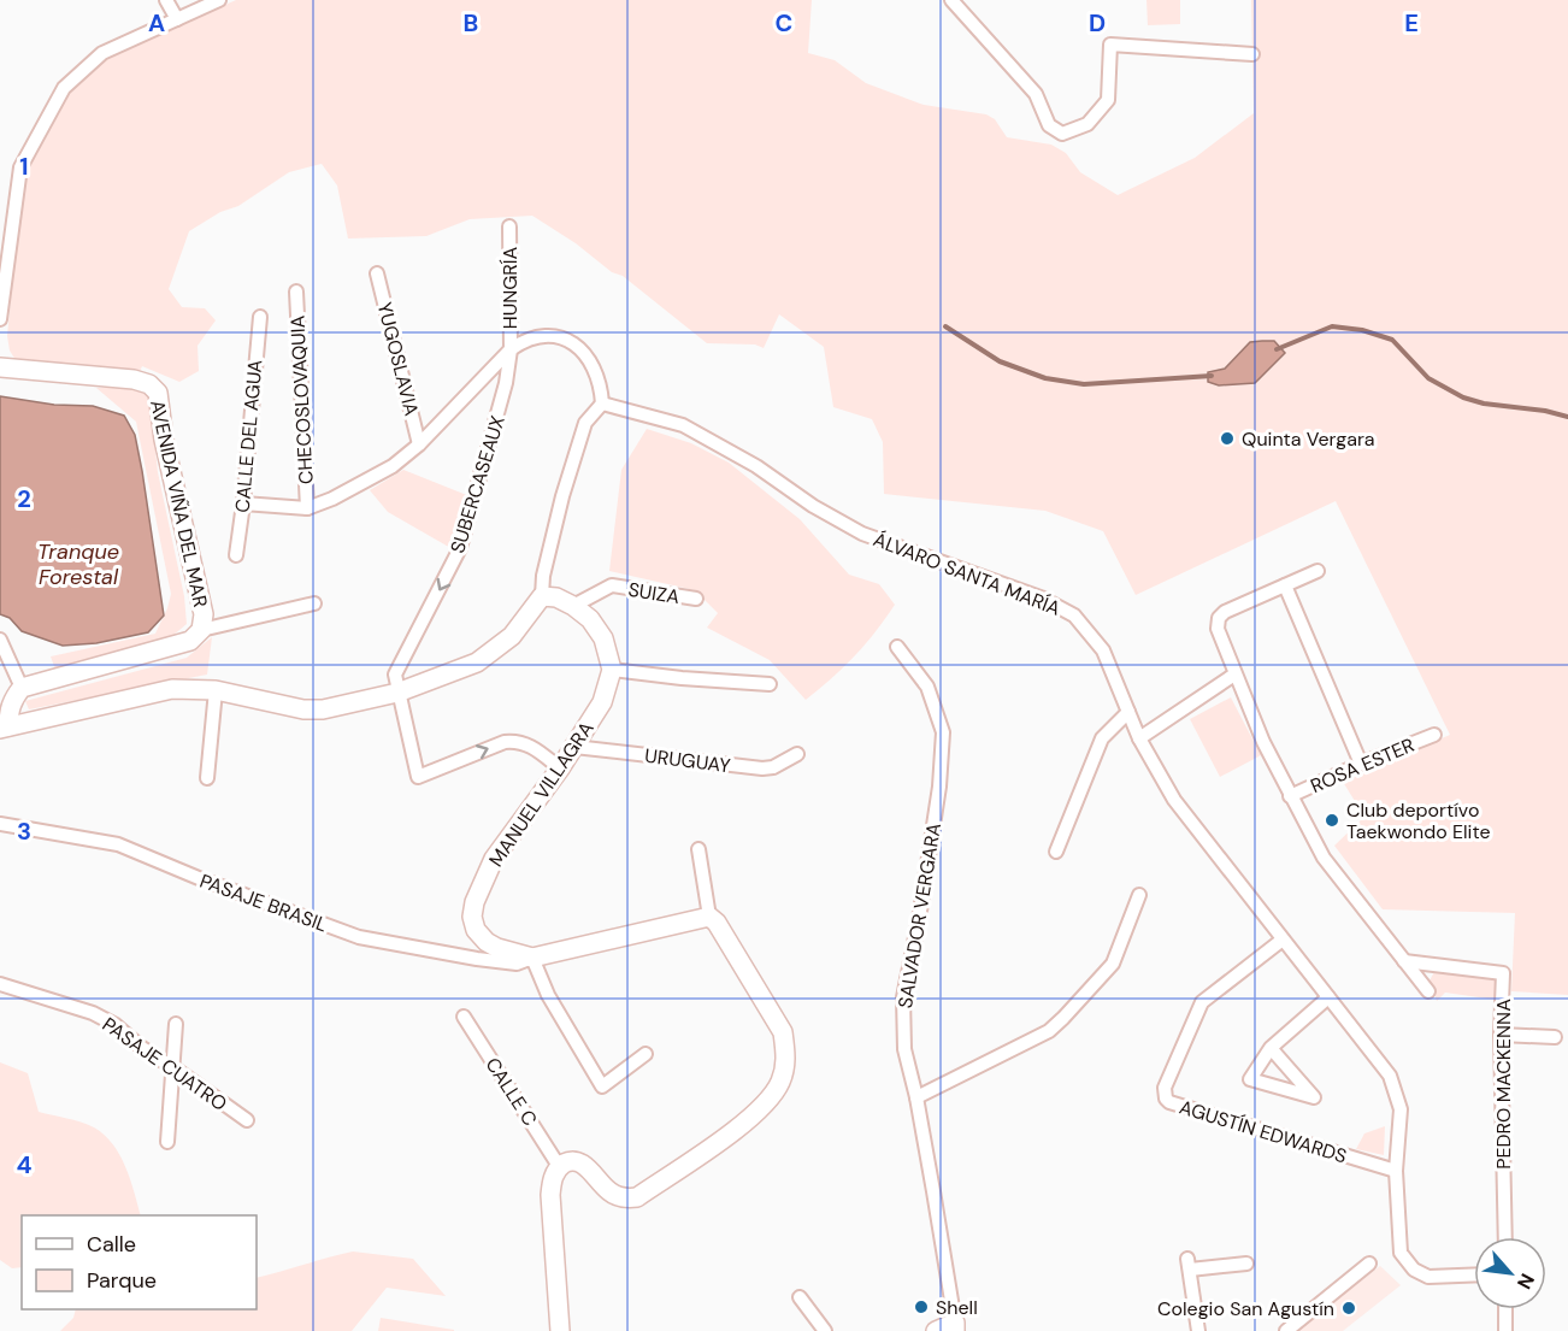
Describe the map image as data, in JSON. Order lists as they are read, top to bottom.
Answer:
{
  "streets": {
    "street": [
      "HUNGRÍA",
      "YUGOSLAVIA",
      "CHECOSLOVAQUIA",
      "CALLE DEL AGUA",
      "SUBERCASEAUX",
      "AVENIDA VIÑA DEL MAR",
      "ÁLVARO SANTA MARÍA",
      "SUIZA",
      "URUGUAY",
      "ROSA ESTER",
      "MANUEL VILLAGRA",
      "PASAJE BRASIL",
      "SALVADOR VERGARA",
      "PASAJE CUATRO",
      "PEDRO MACKENNA",
      "CALLE C",
      "AGUSTÍN EDWARDS"
    ]
  },
  "crossings": [
    ["HUNGRÍA", "SUBERCASEAUX"],
    ["ÁLVARO SANTA MARÍA", "AGUSTÍN EDWARDS"],
    ["URUGUAY", "MANUEL VILLAGRA"],
    ["MANUEL VILLAGRA", "PASAJE BRASIL"]
  ],
  "water": ["Tranque Forestal"],
  "places": [
    "Quinta Vergara",
    "Club deportívo Taekwondo Elite",
    "Shell",
    "Colegio San Agustín"
  ],
  "legend": ["Calle", "Parque"],
  "north": "bottom right",
  "grid": {
    "columns": [
      "A",
      "B",
      "C",
      "D",
      "E"
    ],
    "rows": [
      "1",
      "2",
      "3",
      "4"
    ]
  }
}
